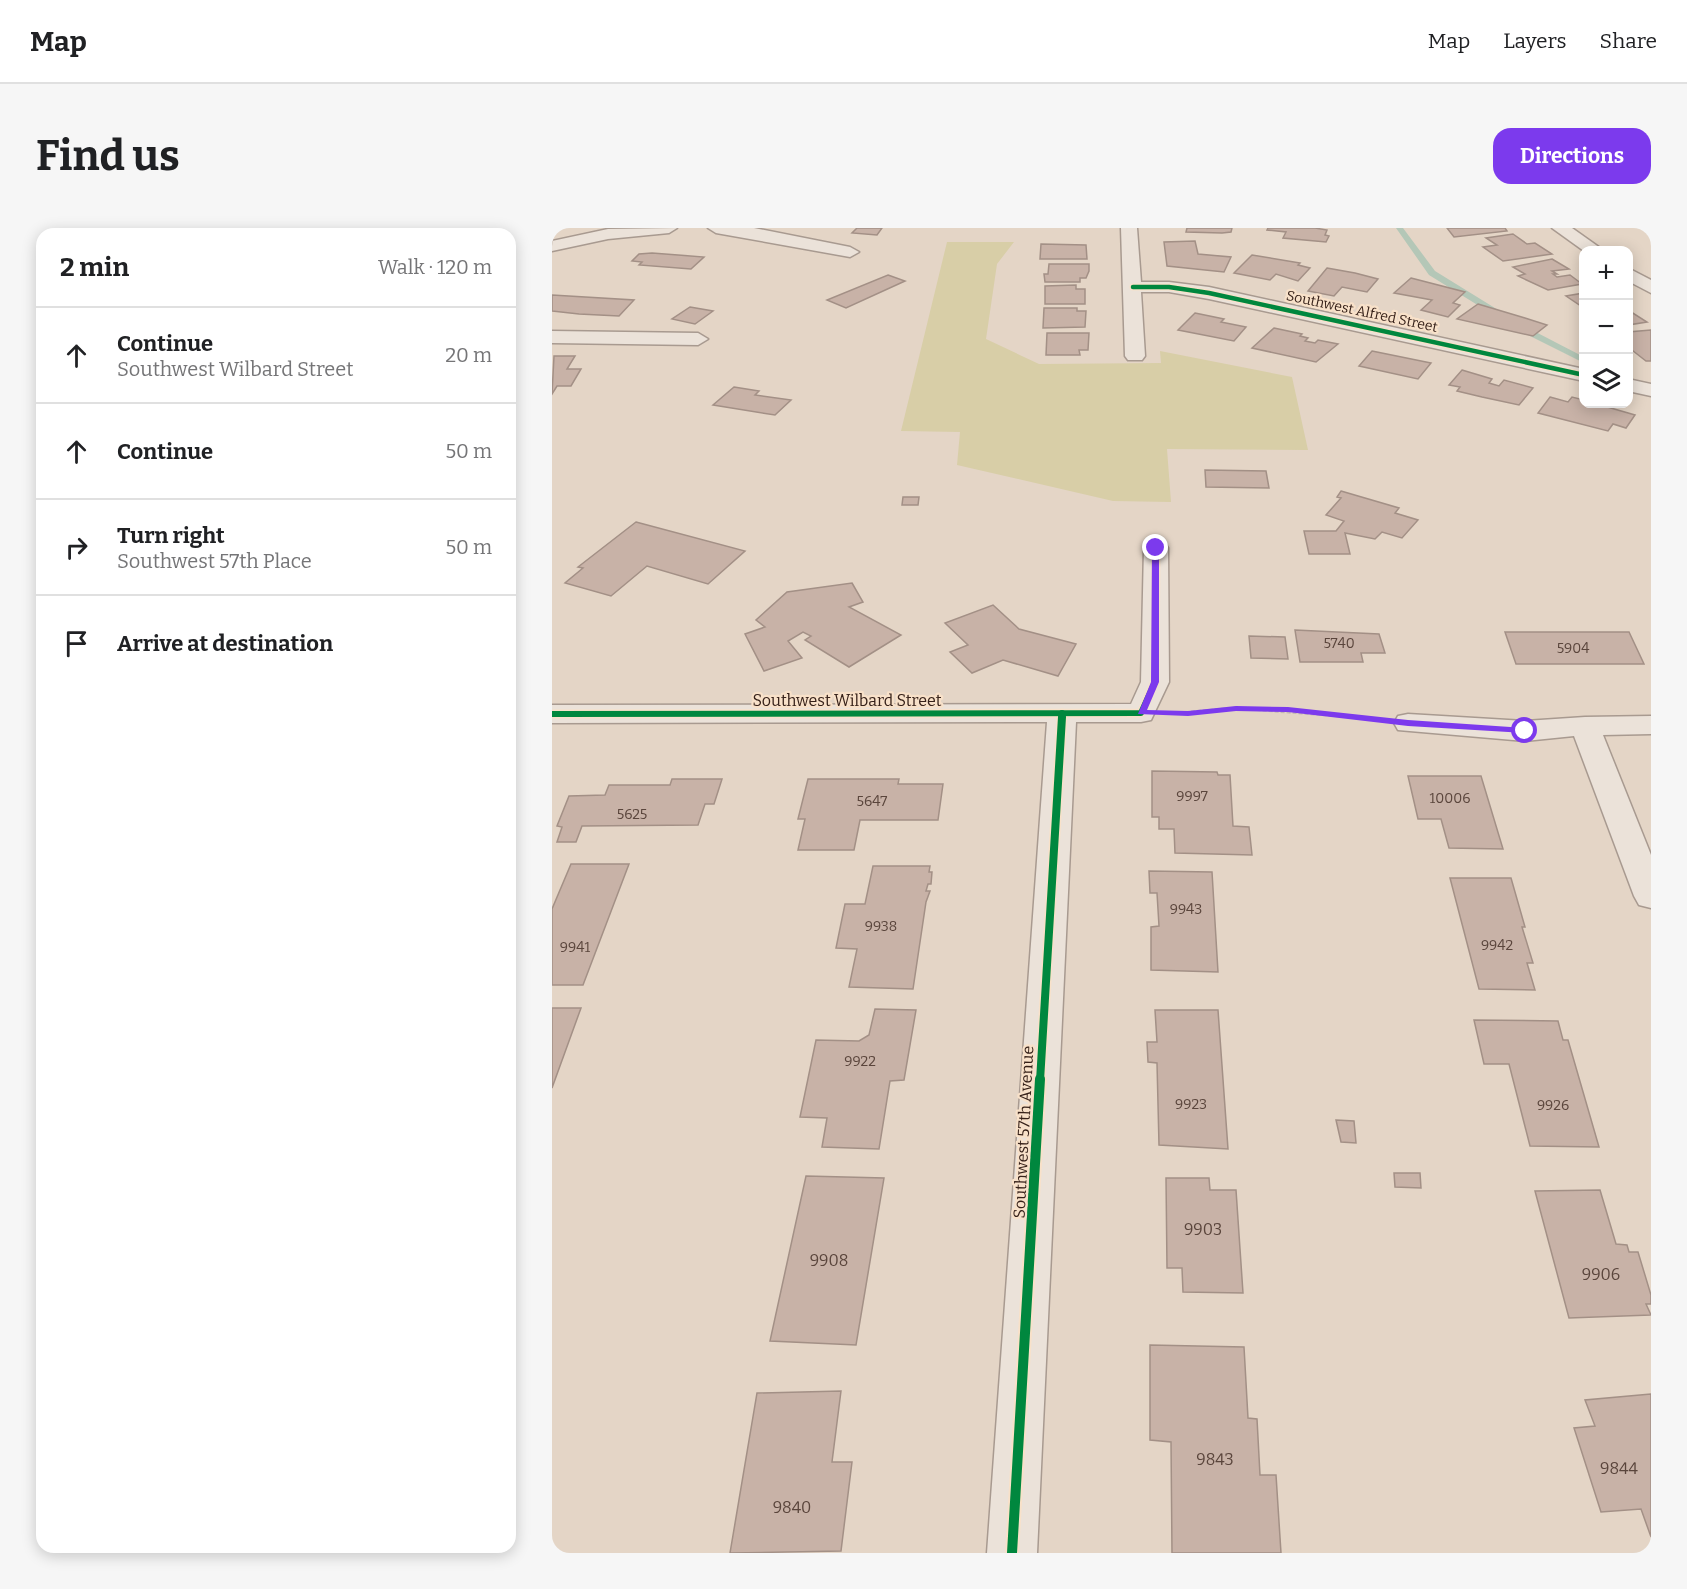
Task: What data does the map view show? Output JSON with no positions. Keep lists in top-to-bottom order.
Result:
{
  "streets": {
    "street": ["Southwest Alfred Street", "Southwest Wilbard Street", "Southwest 57th Avenue"]
  },
  "crossings": [
    ["Southwest Wilbard Street", "Southwest 57th Avenue"]
  ],
  "house_numbers": [
    "5740",
    "5904",
    "9997",
    "10006",
    "5647",
    "5625",
    "9943",
    "9938",
    "9942",
    "9941",
    "9922",
    "9923",
    "9926",
    "9903",
    "9908",
    "9906",
    "9843",
    "9844",
    "9840"
  ],
  "page": {
    "header": "Map",
    "nav": ["Map", "Layers", "Share"],
    "buttons": "Directions",
    "title": "Find us",
    "heading": ["2 min", "Walk · 120 m"],
    "map_buttons": ["+", "−"],
    "list": [
      ["Continue", "Southwest Wilbard Street", "20 m"],
      ["Continue", "50 m"],
      ["Turn right", "Southwest 57th Place", "50 m"],
      "Arrive at destination"
    ]
  }
}
